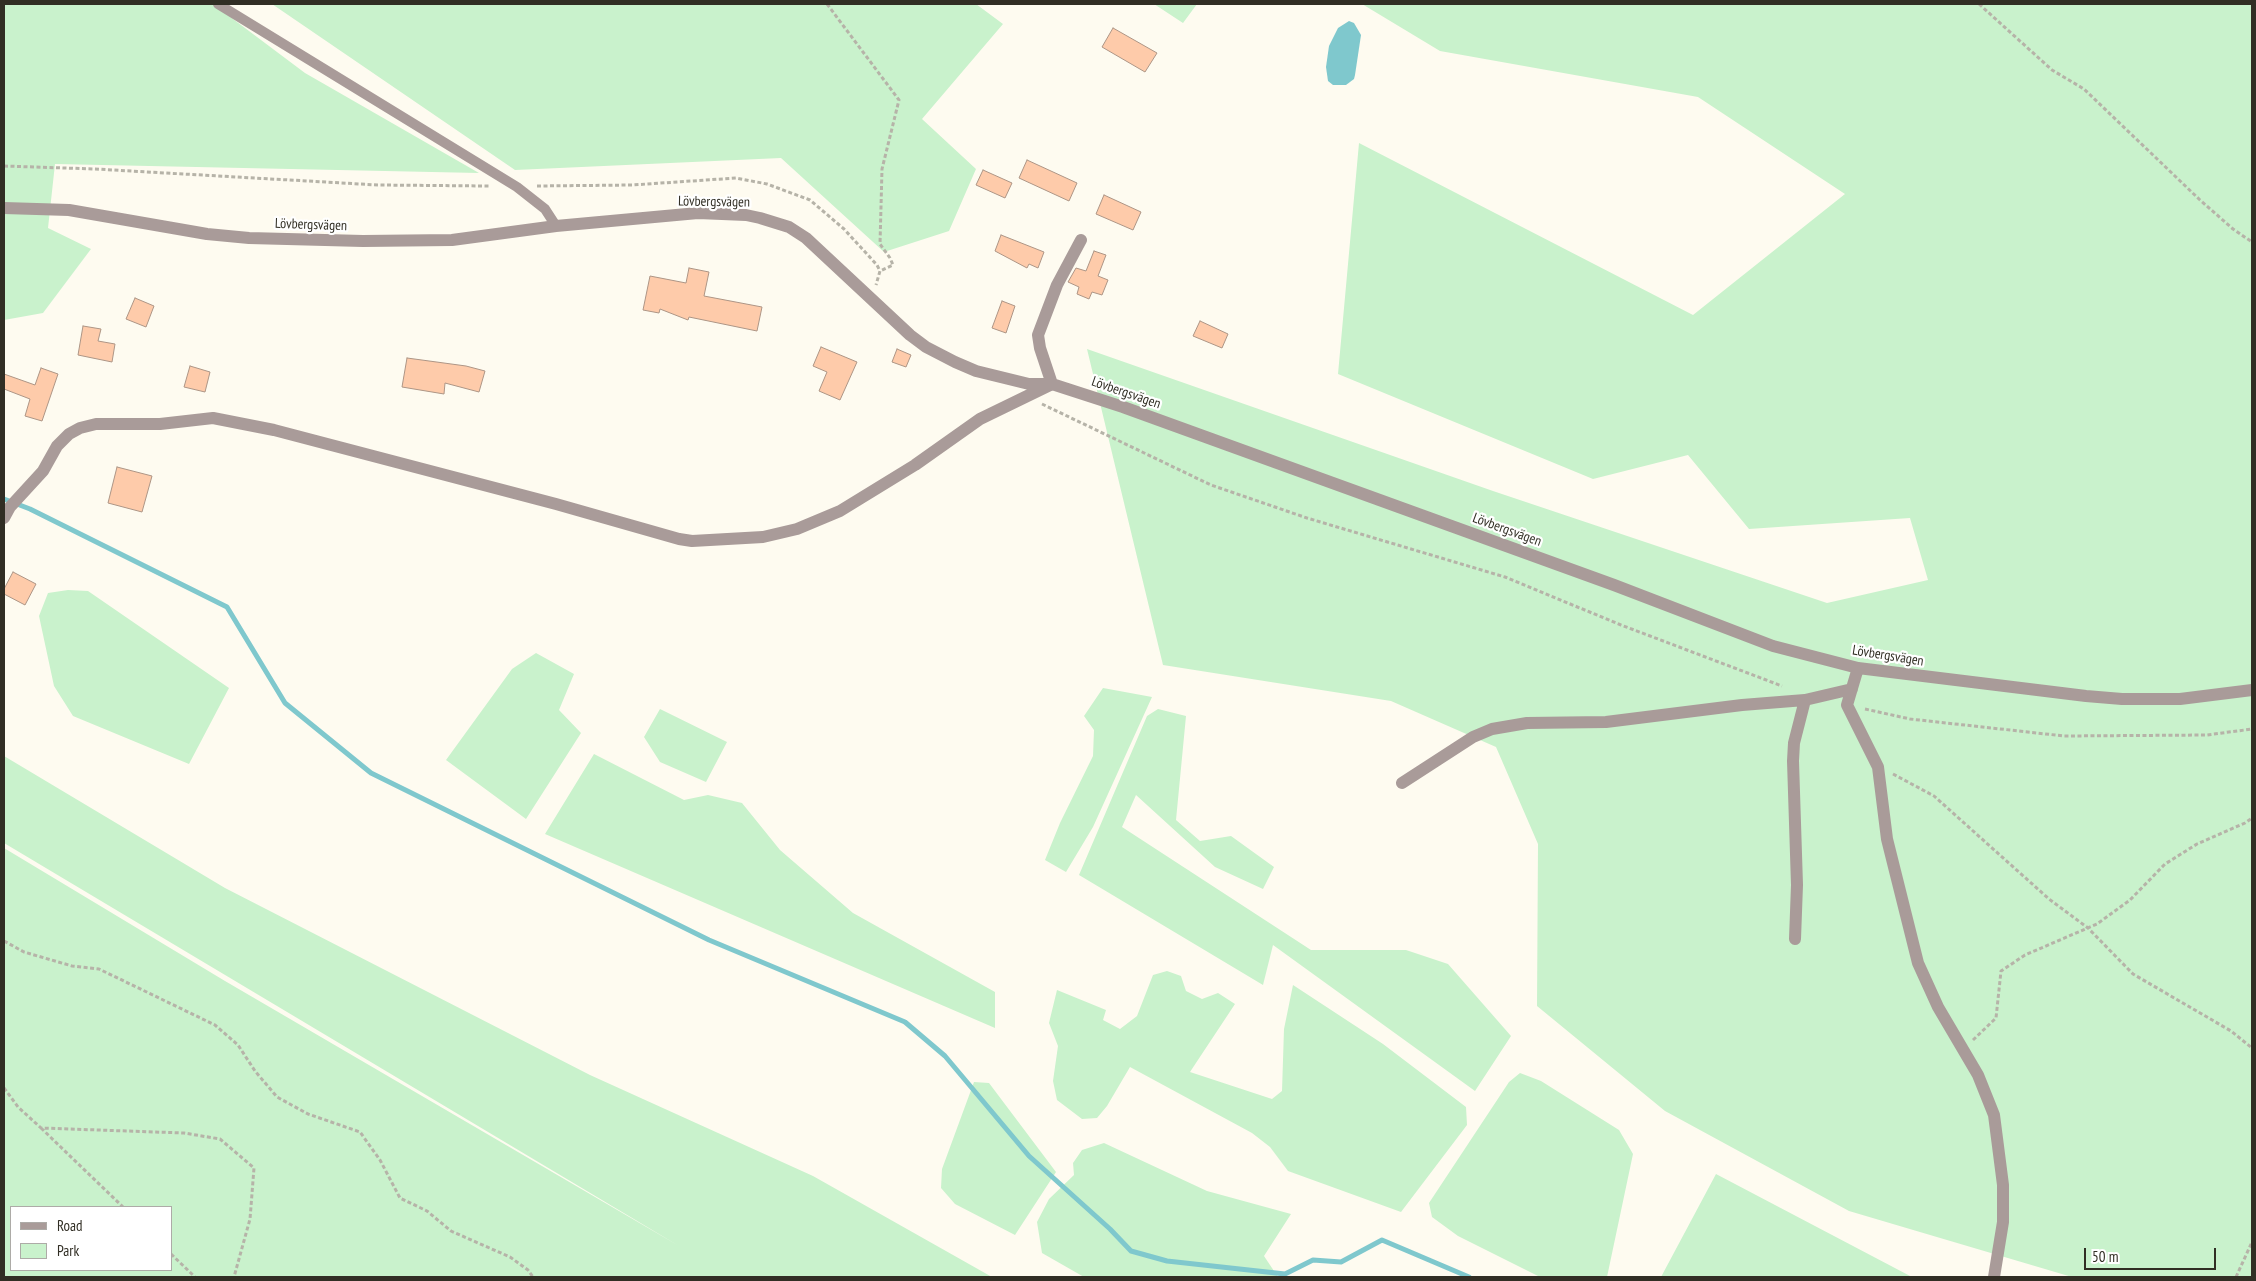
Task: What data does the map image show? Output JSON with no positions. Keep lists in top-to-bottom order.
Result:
{
  "streets": {
    "street": ["Lövbergsvägen"]
  },
  "legend": ["Road", "Park"],
  "scale_bar": "50 m"
}
